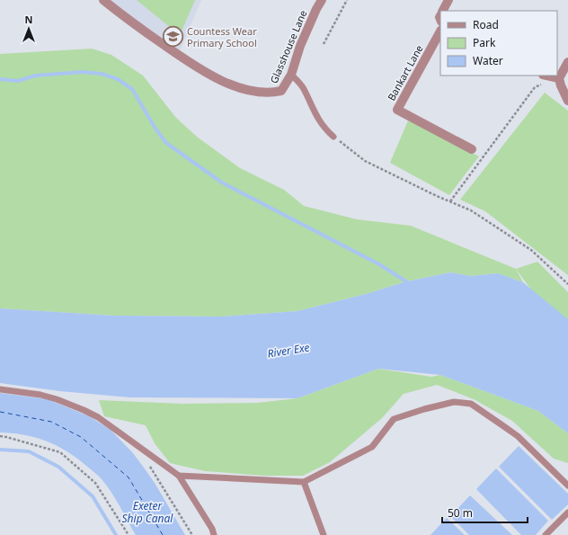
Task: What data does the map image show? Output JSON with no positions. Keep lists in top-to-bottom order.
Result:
{
  "streets": {
    "street": ["Glasshouse Lane", "Bankart Lane"]
  },
  "water": ["River Exe", "Exeter Ship Canal"],
  "places": {
    "school or university": ["Countess Wear Primary School"]
  },
  "legend": ["Road", "Park", "Water"],
  "scale_bar": "50 m",
  "north": "top"
}
